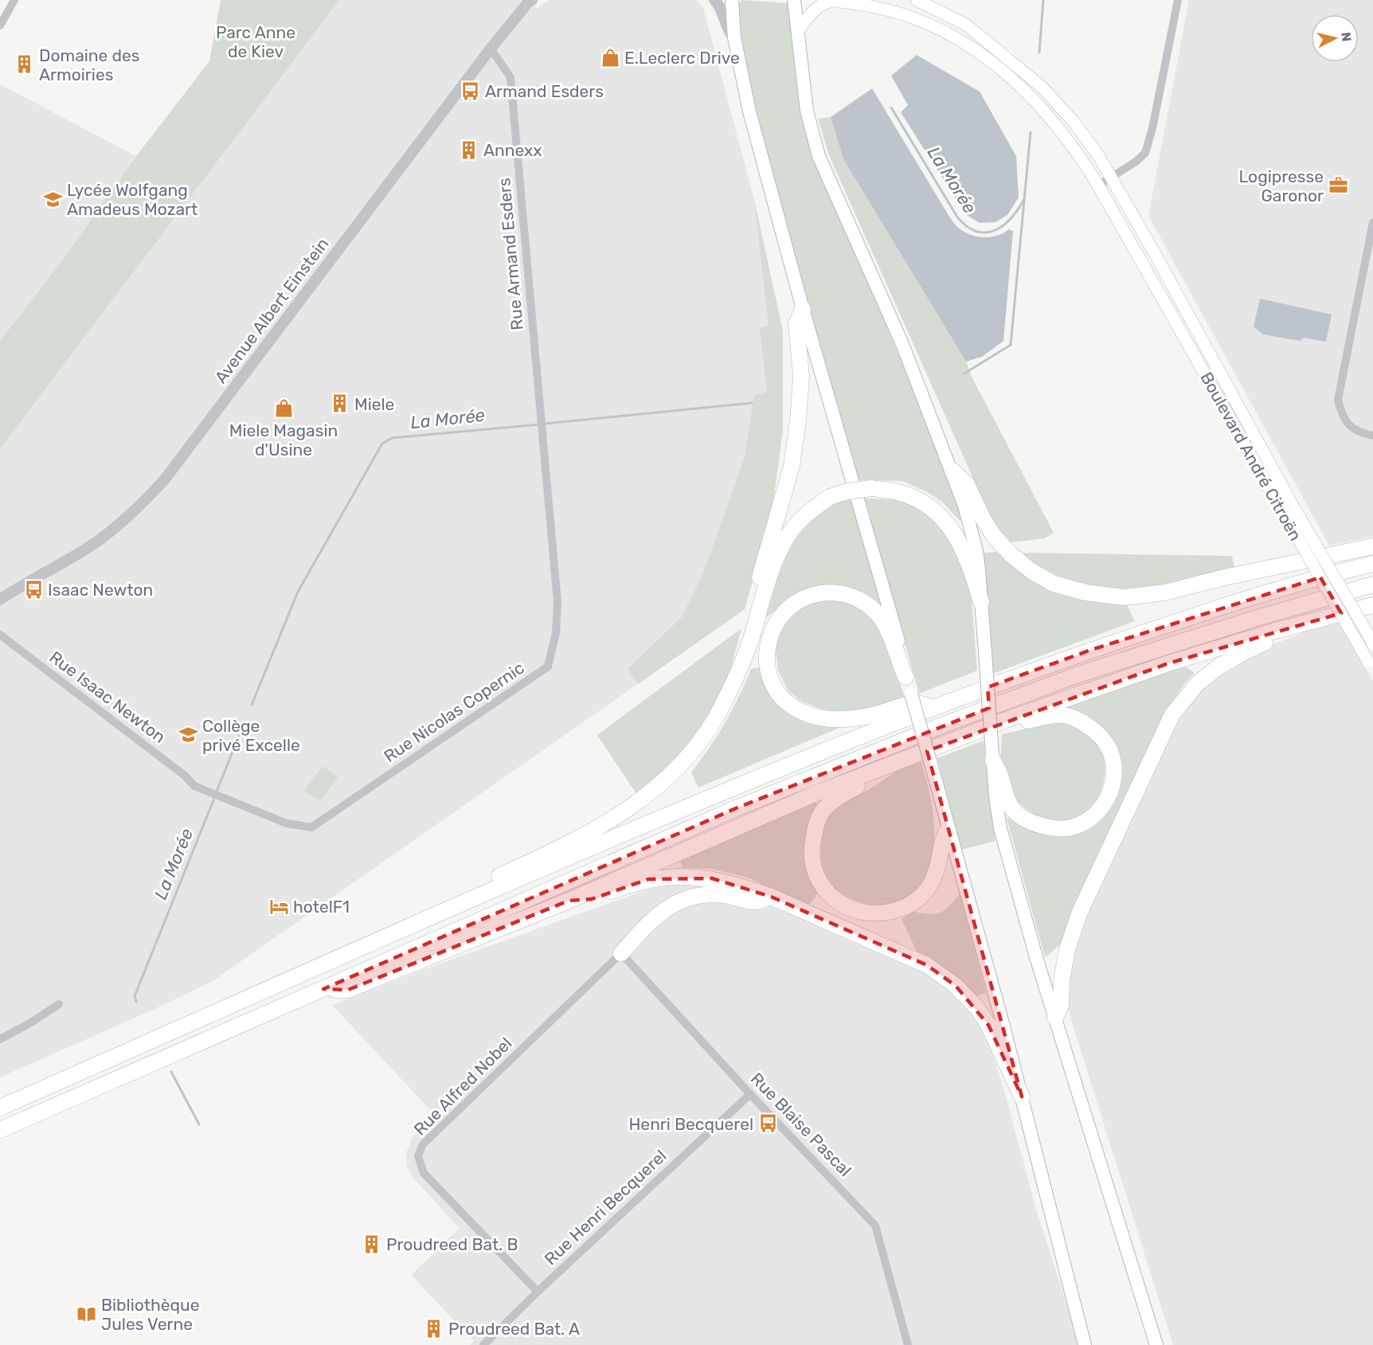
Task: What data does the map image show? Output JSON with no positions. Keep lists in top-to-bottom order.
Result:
{
  "streets": {
    "main road": ["Boulevard André Citroën"],
    "street": [
      "Rue Armand Esders",
      "Avenue Albert Einstein",
      "Rue Isaac Newton",
      "Rue Nicolas Copernic",
      "Rue Alfred Nobel",
      "Rue Blaise Pascal",
      "Rue Henri Becquerel"
    ]
  },
  "crossings": [
    ["Rue Armand Esders", "Avenue Albert Einstein"],
    ["Rue Armand Esders", "Rue Nicolas Copernic"],
    ["Rue Isaac Newton", "Rue Nicolas Copernic"],
    ["Rue Alfred Nobel", "Rue Blaise Pascal"],
    ["Rue Alfred Nobel", "Rue Henri Becquerel"],
    ["Rue Blaise Pascal", "Rue Henri Becquerel"]
  ],
  "water": ["La Morée"],
  "parks": ["Parc Anne de Kiev"],
  "places": {
    "shop": ["E.Leclerc Drive", "Miele Magasin d'Usine"],
    "building": [
      "Domaine des Armoiries",
      "Annexx",
      "Miele",
      "Proudreed Bat. B",
      "Proudreed Bat. A"
    ],
    "bus stop": ["Armand Esders", "Isaac Newton", "Henri Becquerel"],
    "office": ["Logipresse Garonor"],
    "school or university": ["Lycée Wolfgang Amadeus Mozart", "Collège privé Excelle"],
    "hotel": ["hotelF1"],
    "library": ["Bibliothèque Jules Verne"]
  },
  "north": "right"
}
